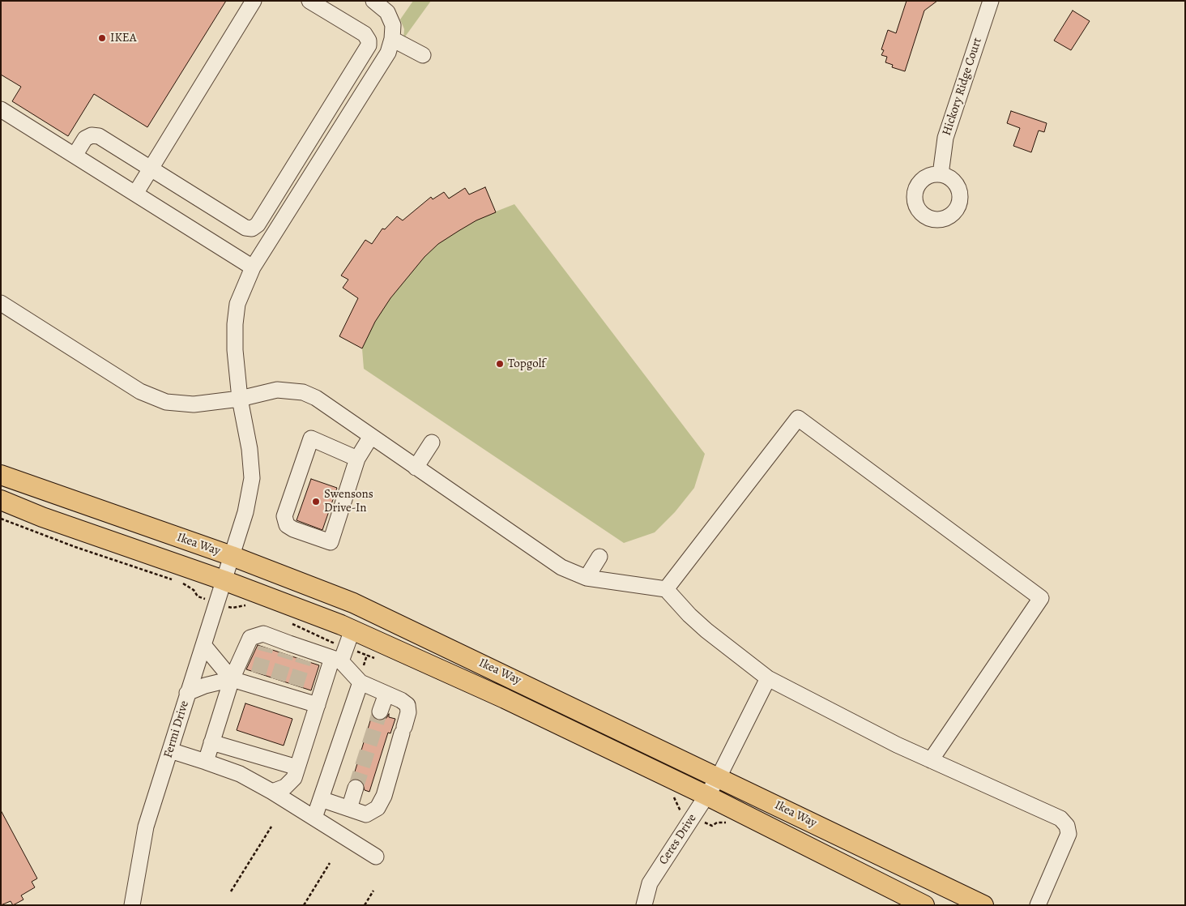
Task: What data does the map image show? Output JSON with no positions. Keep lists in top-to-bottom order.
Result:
{
  "streets": {
    "main road": ["Ikea Way"],
    "street": ["Hickory Ridge Court", "Fermi Drive", "Ceres Drive"]
  },
  "crossings": [
    ["Ikea Way", "Fermi Drive"],
    ["Ikea Way", "Ceres Drive"]
  ],
  "places": ["IKEA", "Topgolf", "Swensons Drive-In"]
}
